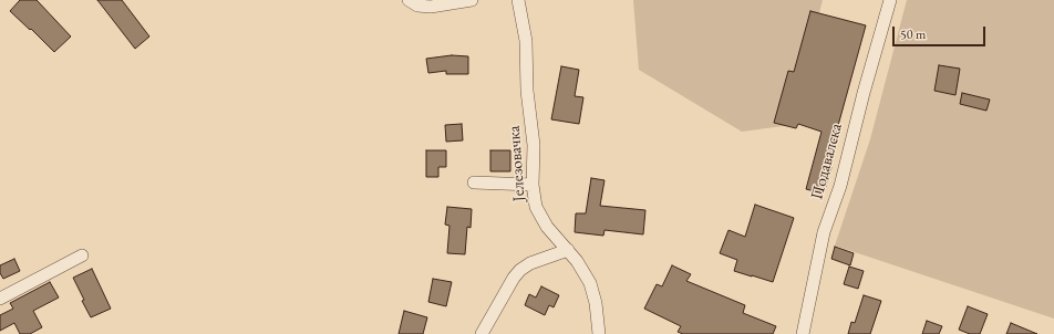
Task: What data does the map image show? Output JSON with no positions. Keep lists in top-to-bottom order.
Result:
{
  "streets": {
    "street": ["Подавалска", "Јелезовачка"]
  },
  "scale_bar": "50 m"
}
